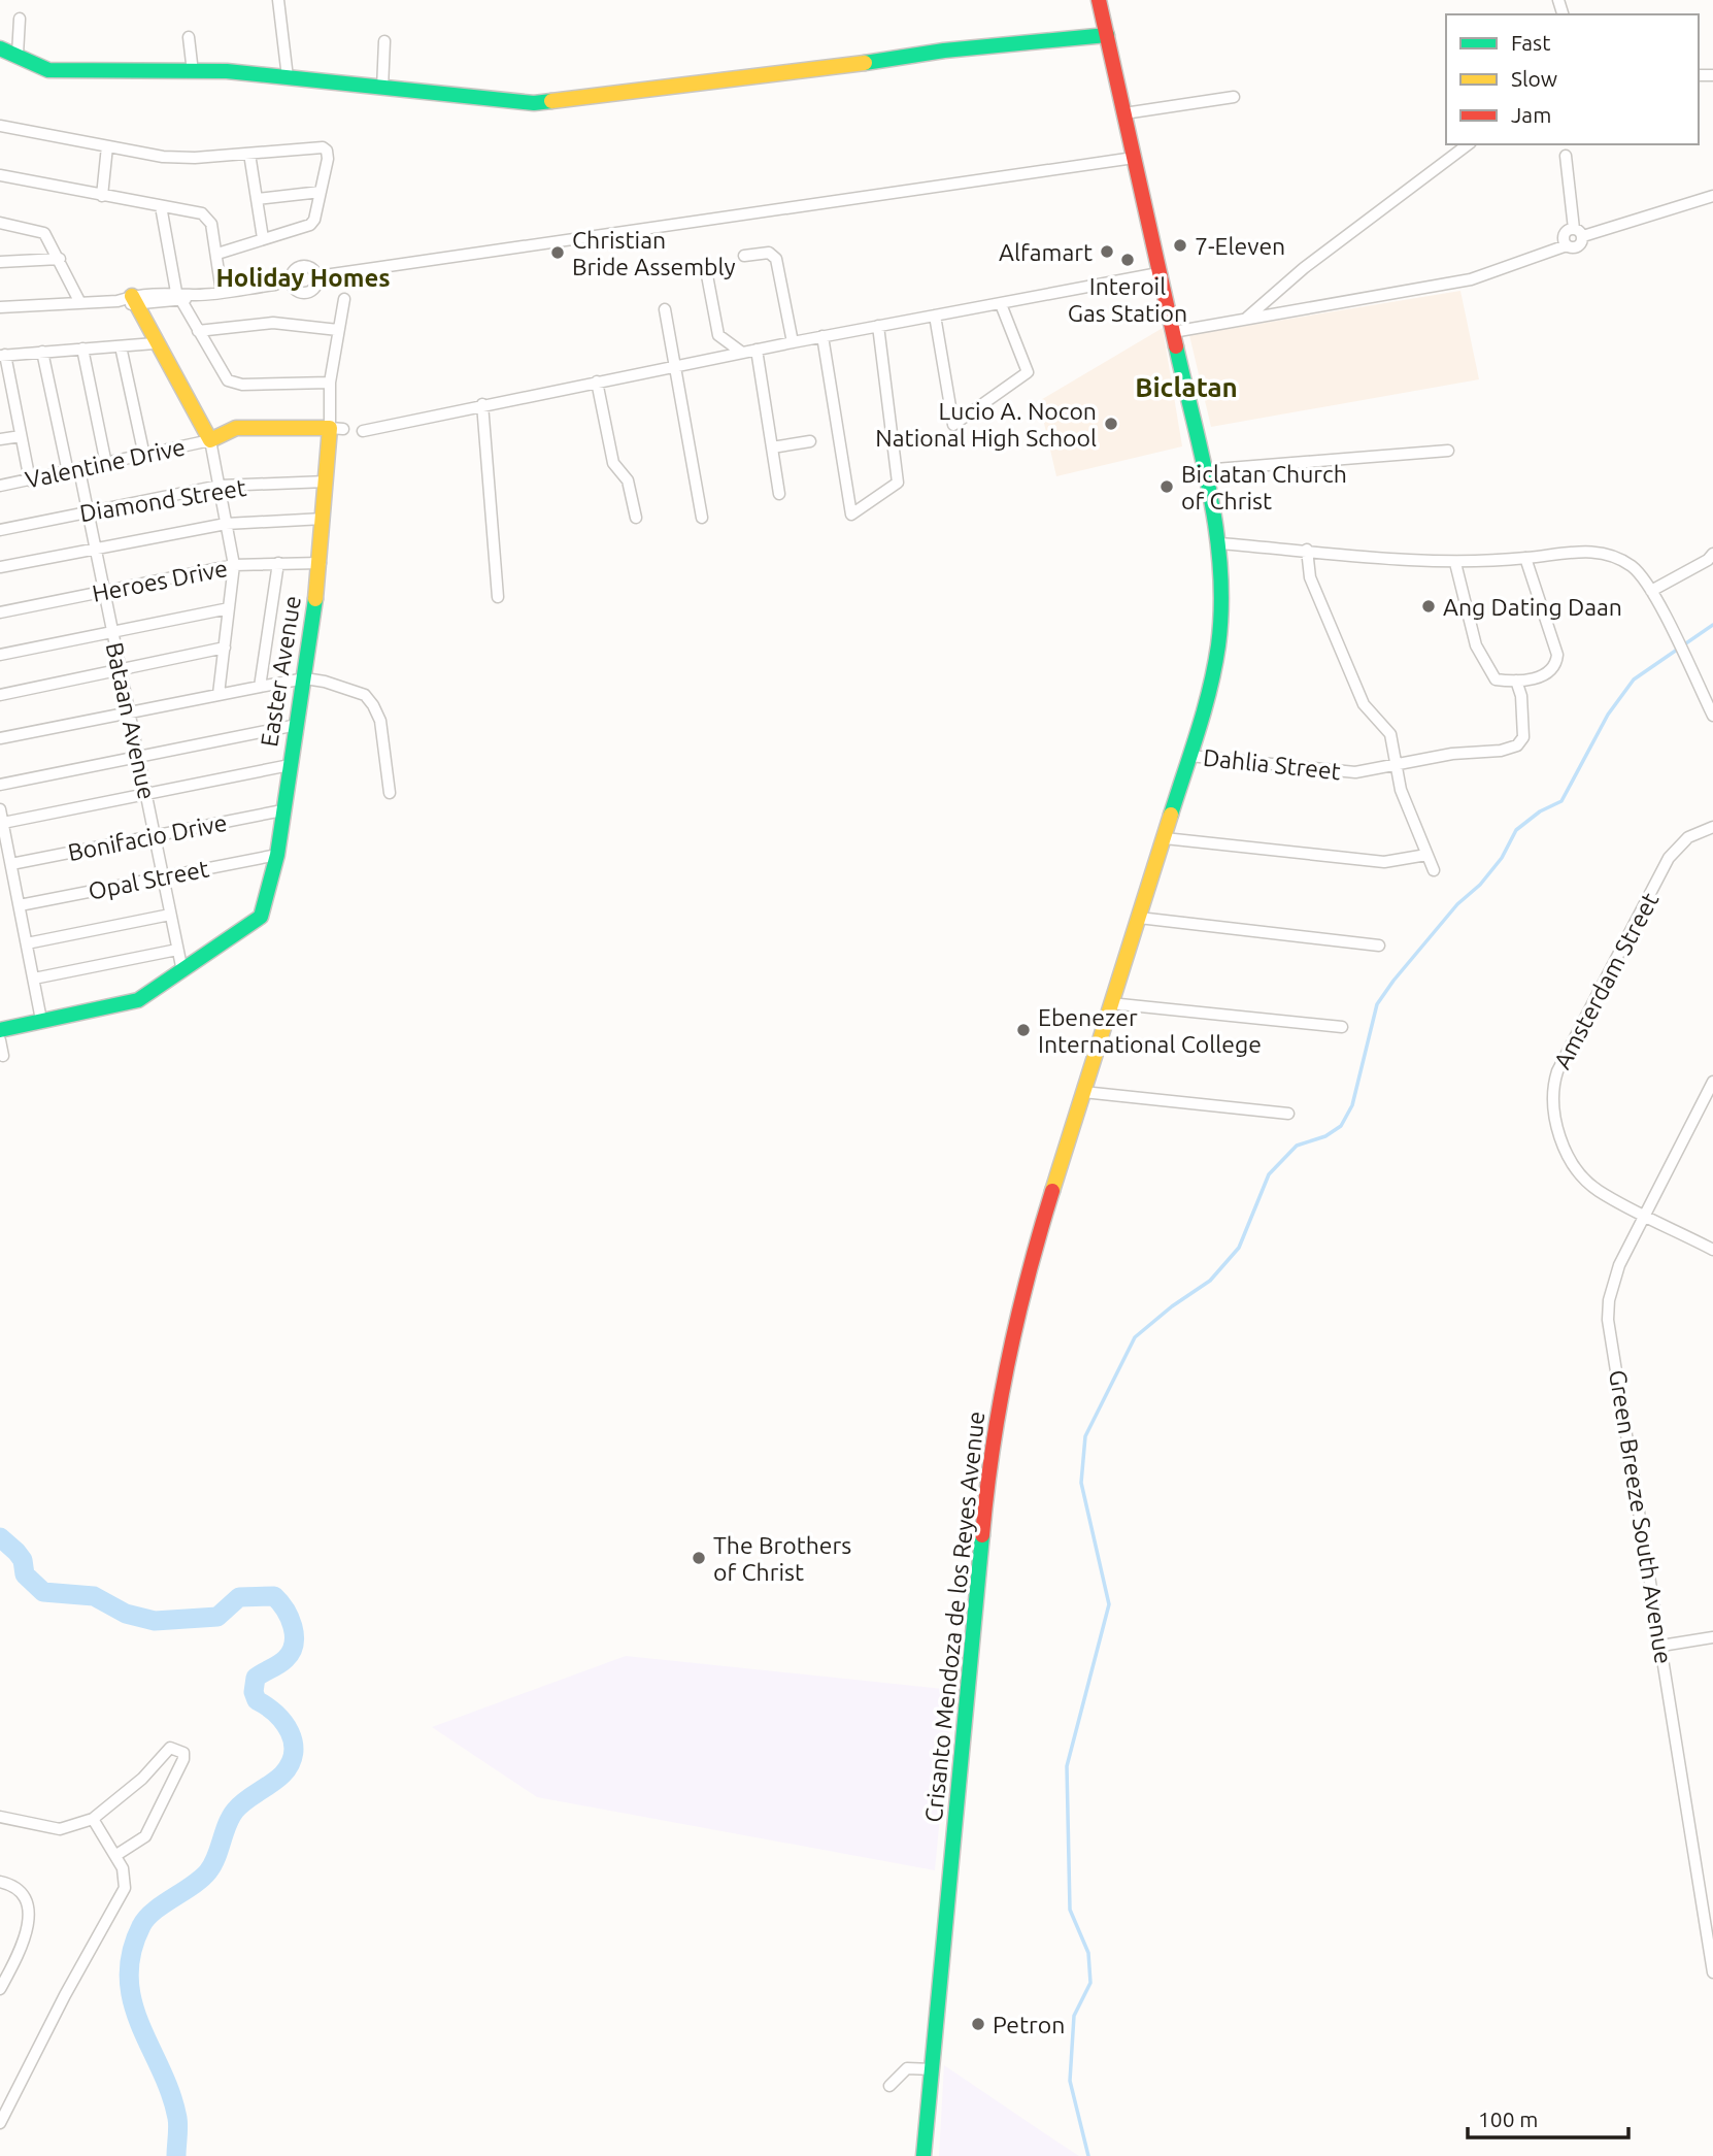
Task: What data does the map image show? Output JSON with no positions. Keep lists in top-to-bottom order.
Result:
{
  "streets": {
    "main road": ["Easter Avenue", "Crisanto Mendoza de los Reyes Avenue"],
    "street": [
      "Valentine Drive",
      "Diamond Street",
      "Heroes Drive",
      "Bataan Avenue",
      "Dahlia Street",
      "Bonifacio Drive",
      "Opal Street",
      "Amsterdam Street",
      "Green Breeze South Avenue"
    ]
  },
  "crossings": [
    ["Valentine Drive", "Bataan Avenue"],
    ["Diamond Street", "Easter Avenue"],
    ["Diamond Street", "Bataan Avenue"],
    ["Heroes Drive", "Easter Avenue"],
    ["Heroes Drive", "Bataan Avenue"],
    ["Easter Avenue", "Bataan Avenue"],
    ["Easter Avenue", "Bonifacio Drive"],
    ["Easter Avenue", "Opal Street"],
    ["Bataan Avenue", "Bonifacio Drive"],
    ["Bataan Avenue", "Opal Street"],
    ["Dahlia Street", "Crisanto Mendoza de los Reyes Avenue"],
    ["Amsterdam Street", "Green Breeze South Avenue"]
  ],
  "districts": ["Holiday Homes", "Biclatan"],
  "places": [
    "7-Eleven",
    "Alfamart",
    "Christian Bride Assembly",
    "Interoil Gas Station",
    "Lucio A. Nocon National High School",
    "Biclatan Church of Christ",
    "Ang Dating Daan",
    "Ebenezer International College",
    "The Brothers of Christ",
    "Petron"
  ],
  "legend": ["Fast", "Slow", "Jam"],
  "scale_bar": "100 m"
}
